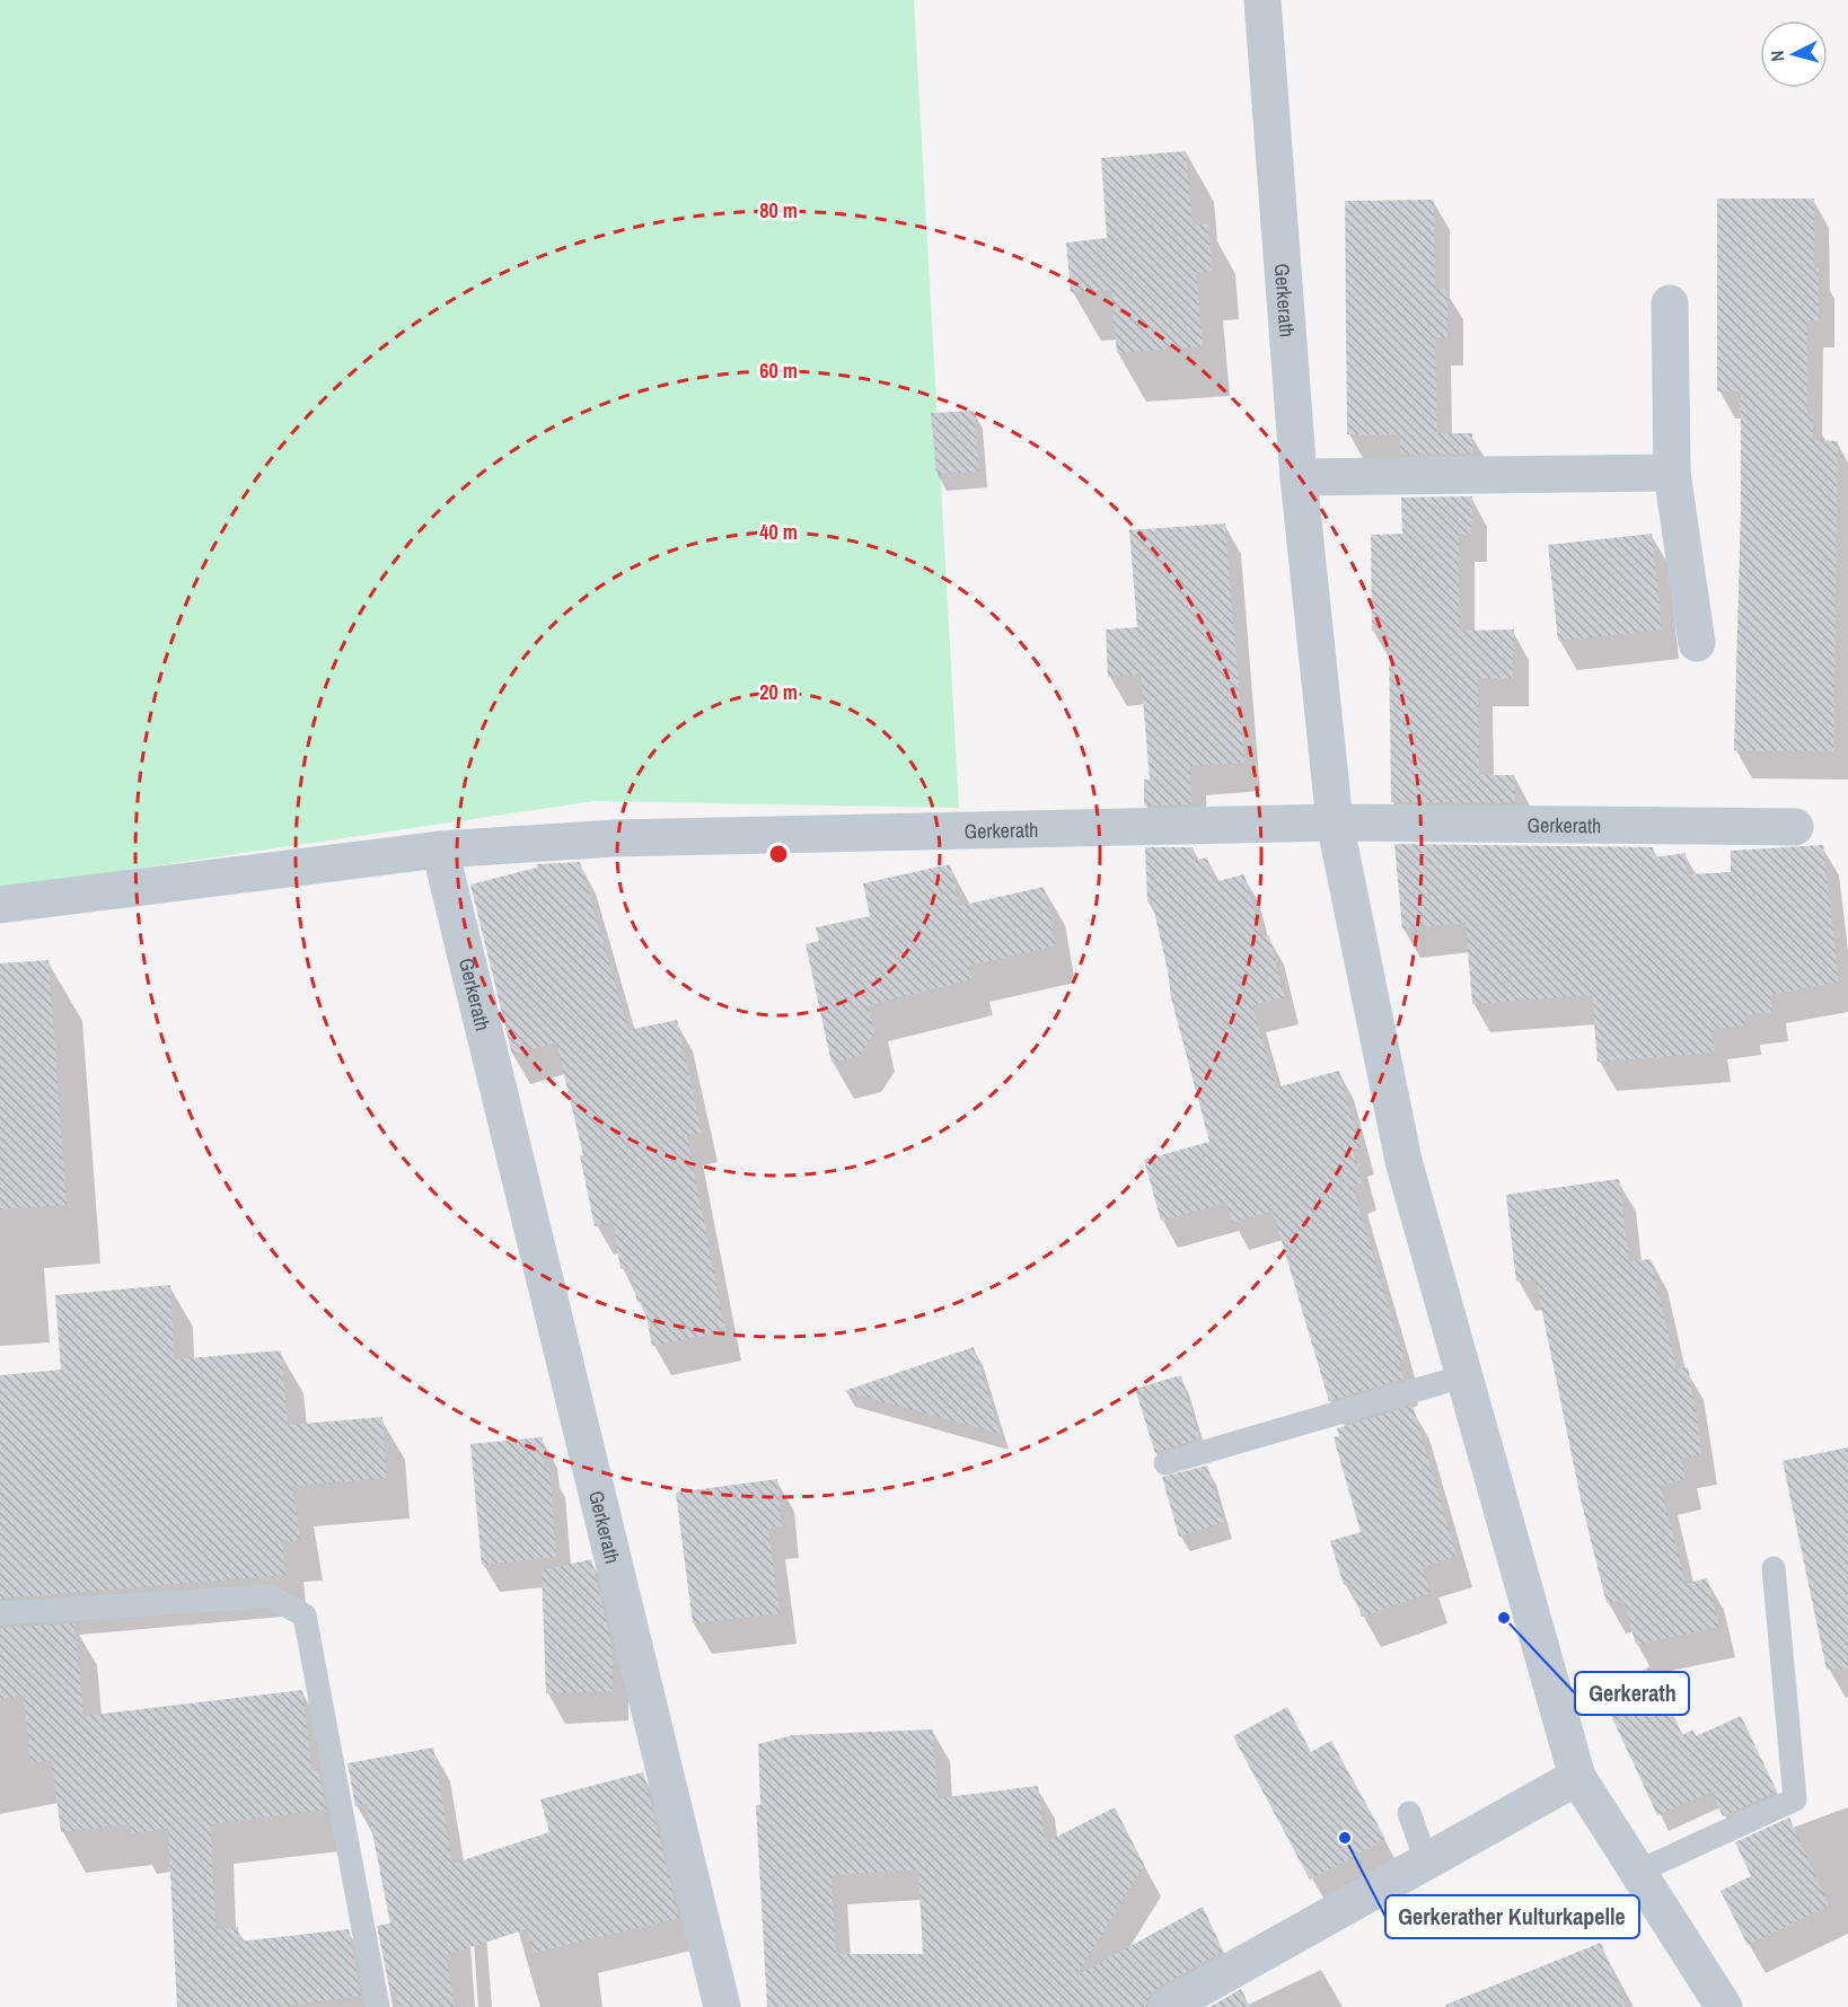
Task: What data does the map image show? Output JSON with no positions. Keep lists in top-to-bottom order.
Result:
{
  "streets": {
    "street": ["Gerkerath"]
  },
  "places": ["Gerkerath", "Gerkerather Kulturkapelle"],
  "north": "left",
  "rings": [
    "80 m",
    "60 m",
    "40 m",
    "20 m"
  ]
}
